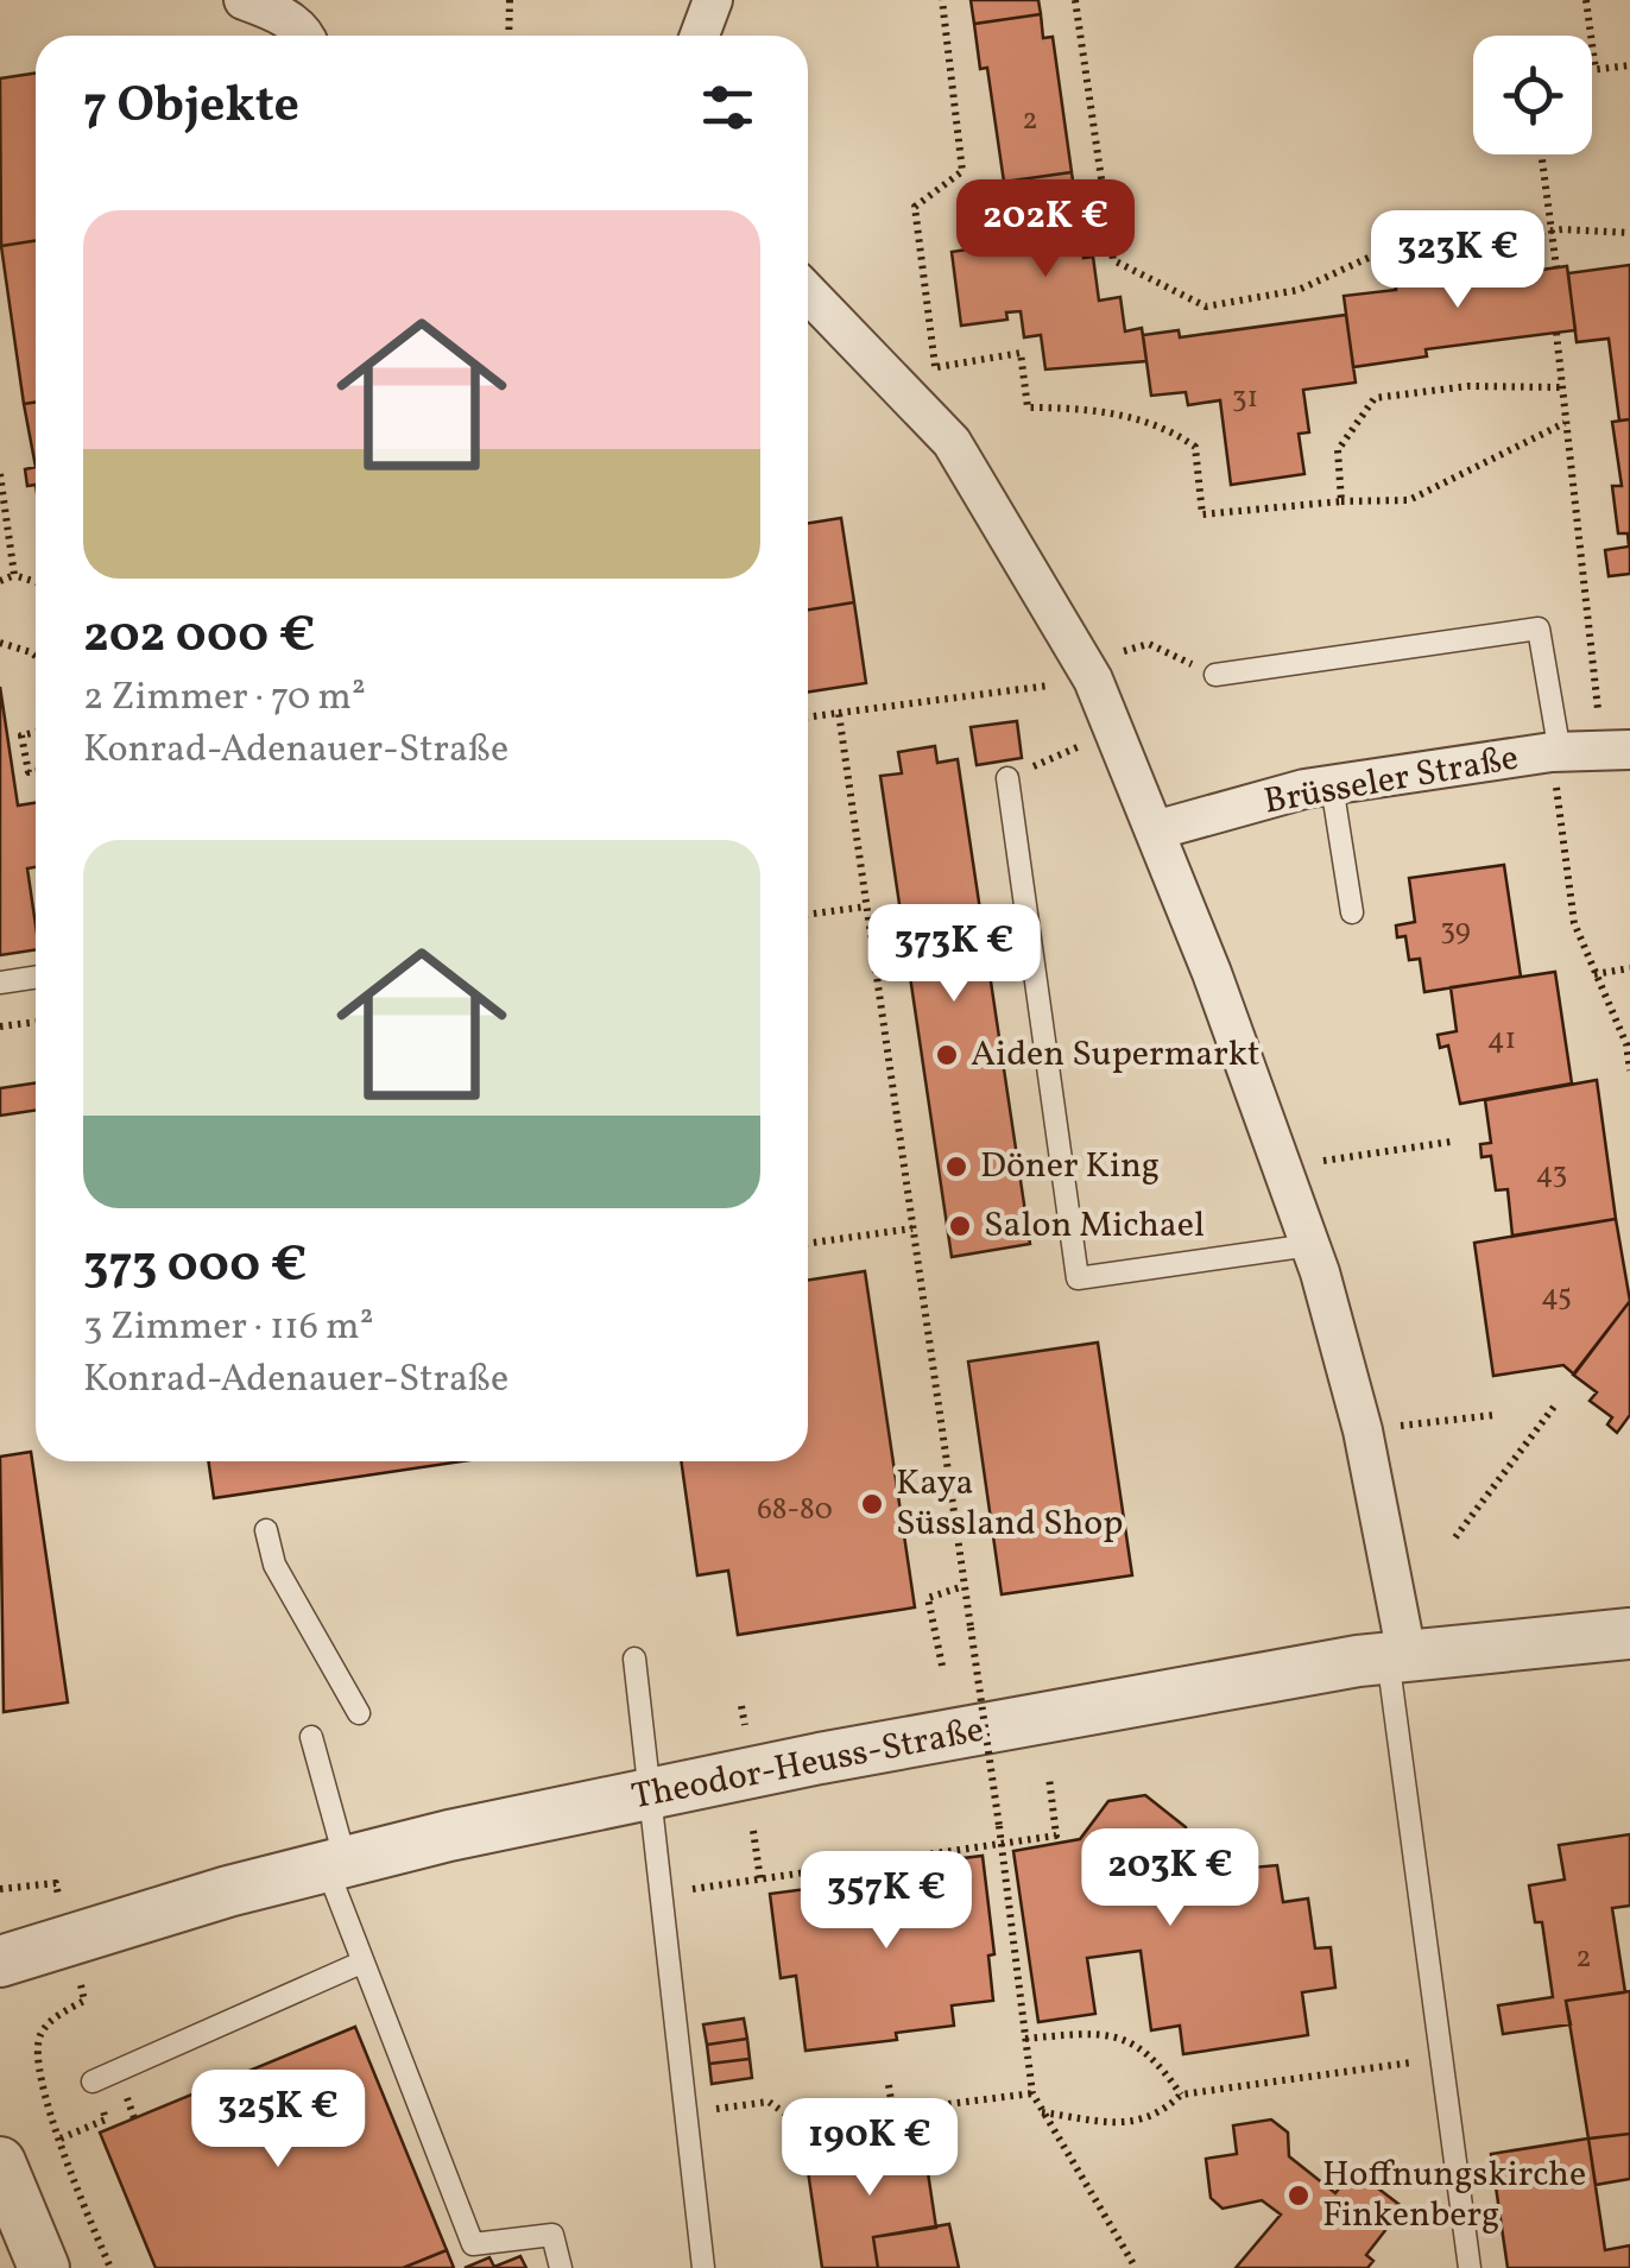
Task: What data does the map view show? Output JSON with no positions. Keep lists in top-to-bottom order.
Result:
{
  "streets": {
    "street": ["Brüsseler Straße", "Theodor-Heuss-Straße"]
  },
  "places": [
    "Aiden Supermarkt",
    "Döner King",
    "Salon Michael",
    "Kaya Süssland Shop",
    "Hoffnungskirche Finkenberg"
  ],
  "house_numbers": [
    "2",
    "31",
    "39",
    "41",
    "43",
    "45",
    "68-80",
    "2"
  ],
  "page": {
    "heading": "7 Objekte",
    "list": [
      {
        "name": "202 000 €",
        "note": "2 Zimmer · 70 m² · Konrad-Adenauer-Straße"
      },
      {
        "name": "373 000 €",
        "note": "3 Zimmer · 116 m² · Konrad-Adenauer-Straße"
      }
    ],
    "price": [
      "202K €",
      "323K €",
      "373K €",
      "203K €",
      "357K €",
      "325K €",
      "190K €"
    ]
  }
}
